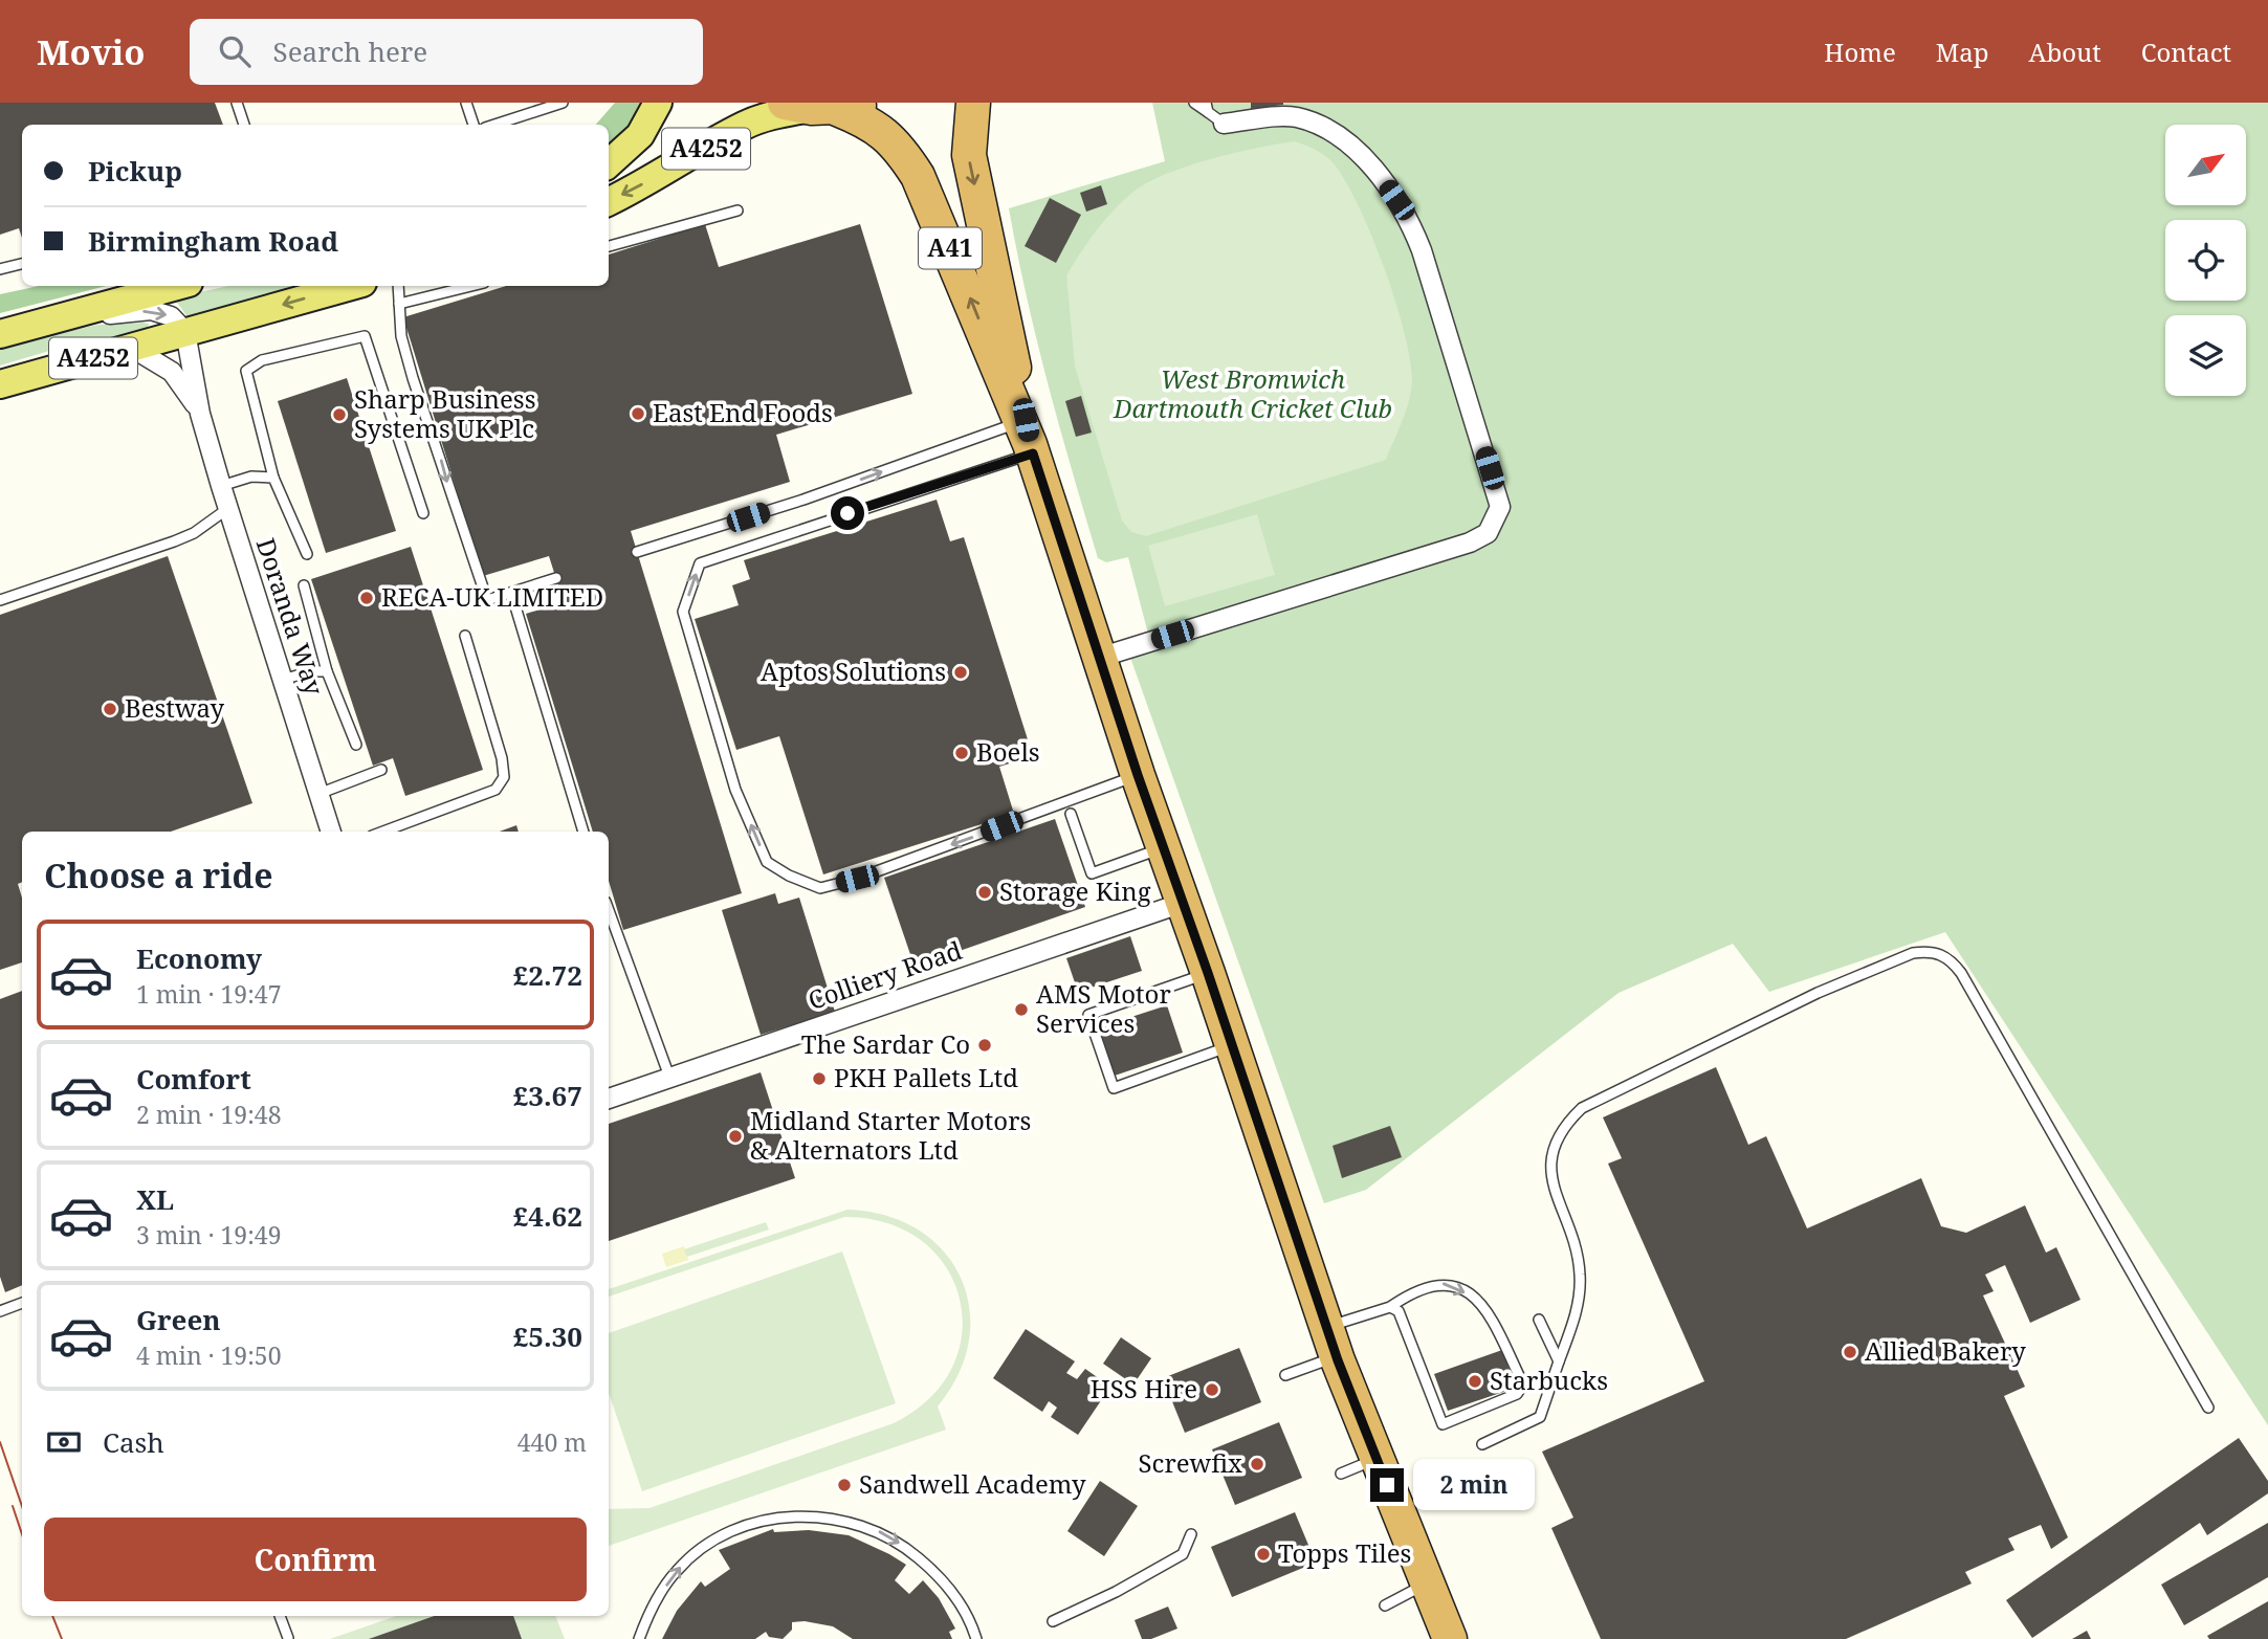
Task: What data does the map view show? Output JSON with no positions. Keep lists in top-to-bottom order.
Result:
{
  "streets": {
    "highway": ["A41"],
    "main road": ["A4252"],
    "street": ["Doranda Way", "Colliery Road"]
  },
  "crossings": [
    ["A4252", "A41"],
    ["A4252", "Doranda Way"],
    ["A41", "Colliery Road"]
  ],
  "parks": ["West Bromwich Dartmouth Cricket Club"],
  "places": [
    "East End Foods",
    "Sharp Business Systems UK Plc",
    "RECA-UK LIMITED",
    "Aptos Solutions",
    "Bestway",
    "Boels",
    "Storage King",
    "AMS Motor Services",
    "The Sardar Co",
    "PKH Pallets Ltd",
    "Midland Starter Motors & Alternators Ltd",
    "Allied Bakery",
    "Starbucks",
    "HSS Hire",
    "Screwfix",
    "Sandwell Academy",
    "Topps Tiles"
  ],
  "north": "top right",
  "page": {
    "header": "Movio",
    "search": "Search here",
    "nav": [
      "Home",
      "Map",
      "About",
      "Contact"
    ],
    "banner": ["Pickup", "Birmingham Road"],
    "heading": "Choose a ride",
    "list": [
      {
        "name": "Economy",
        "note": "1 min · 19:47",
        "value": "£2.72"
      },
      {
        "name": "Comfort",
        "note": "2 min · 19:48",
        "value": "£3.67"
      },
      {
        "name": "XL",
        "note": "3 min · 19:49",
        "value": "£4.62"
      },
      {
        "name": "Green",
        "note": "4 min · 19:50",
        "value": "£5.30"
      }
    ],
    "pay": ["Cash", "440 m"],
    "bubble": "2 min",
    "buttons": "Confirm"
  }
}
